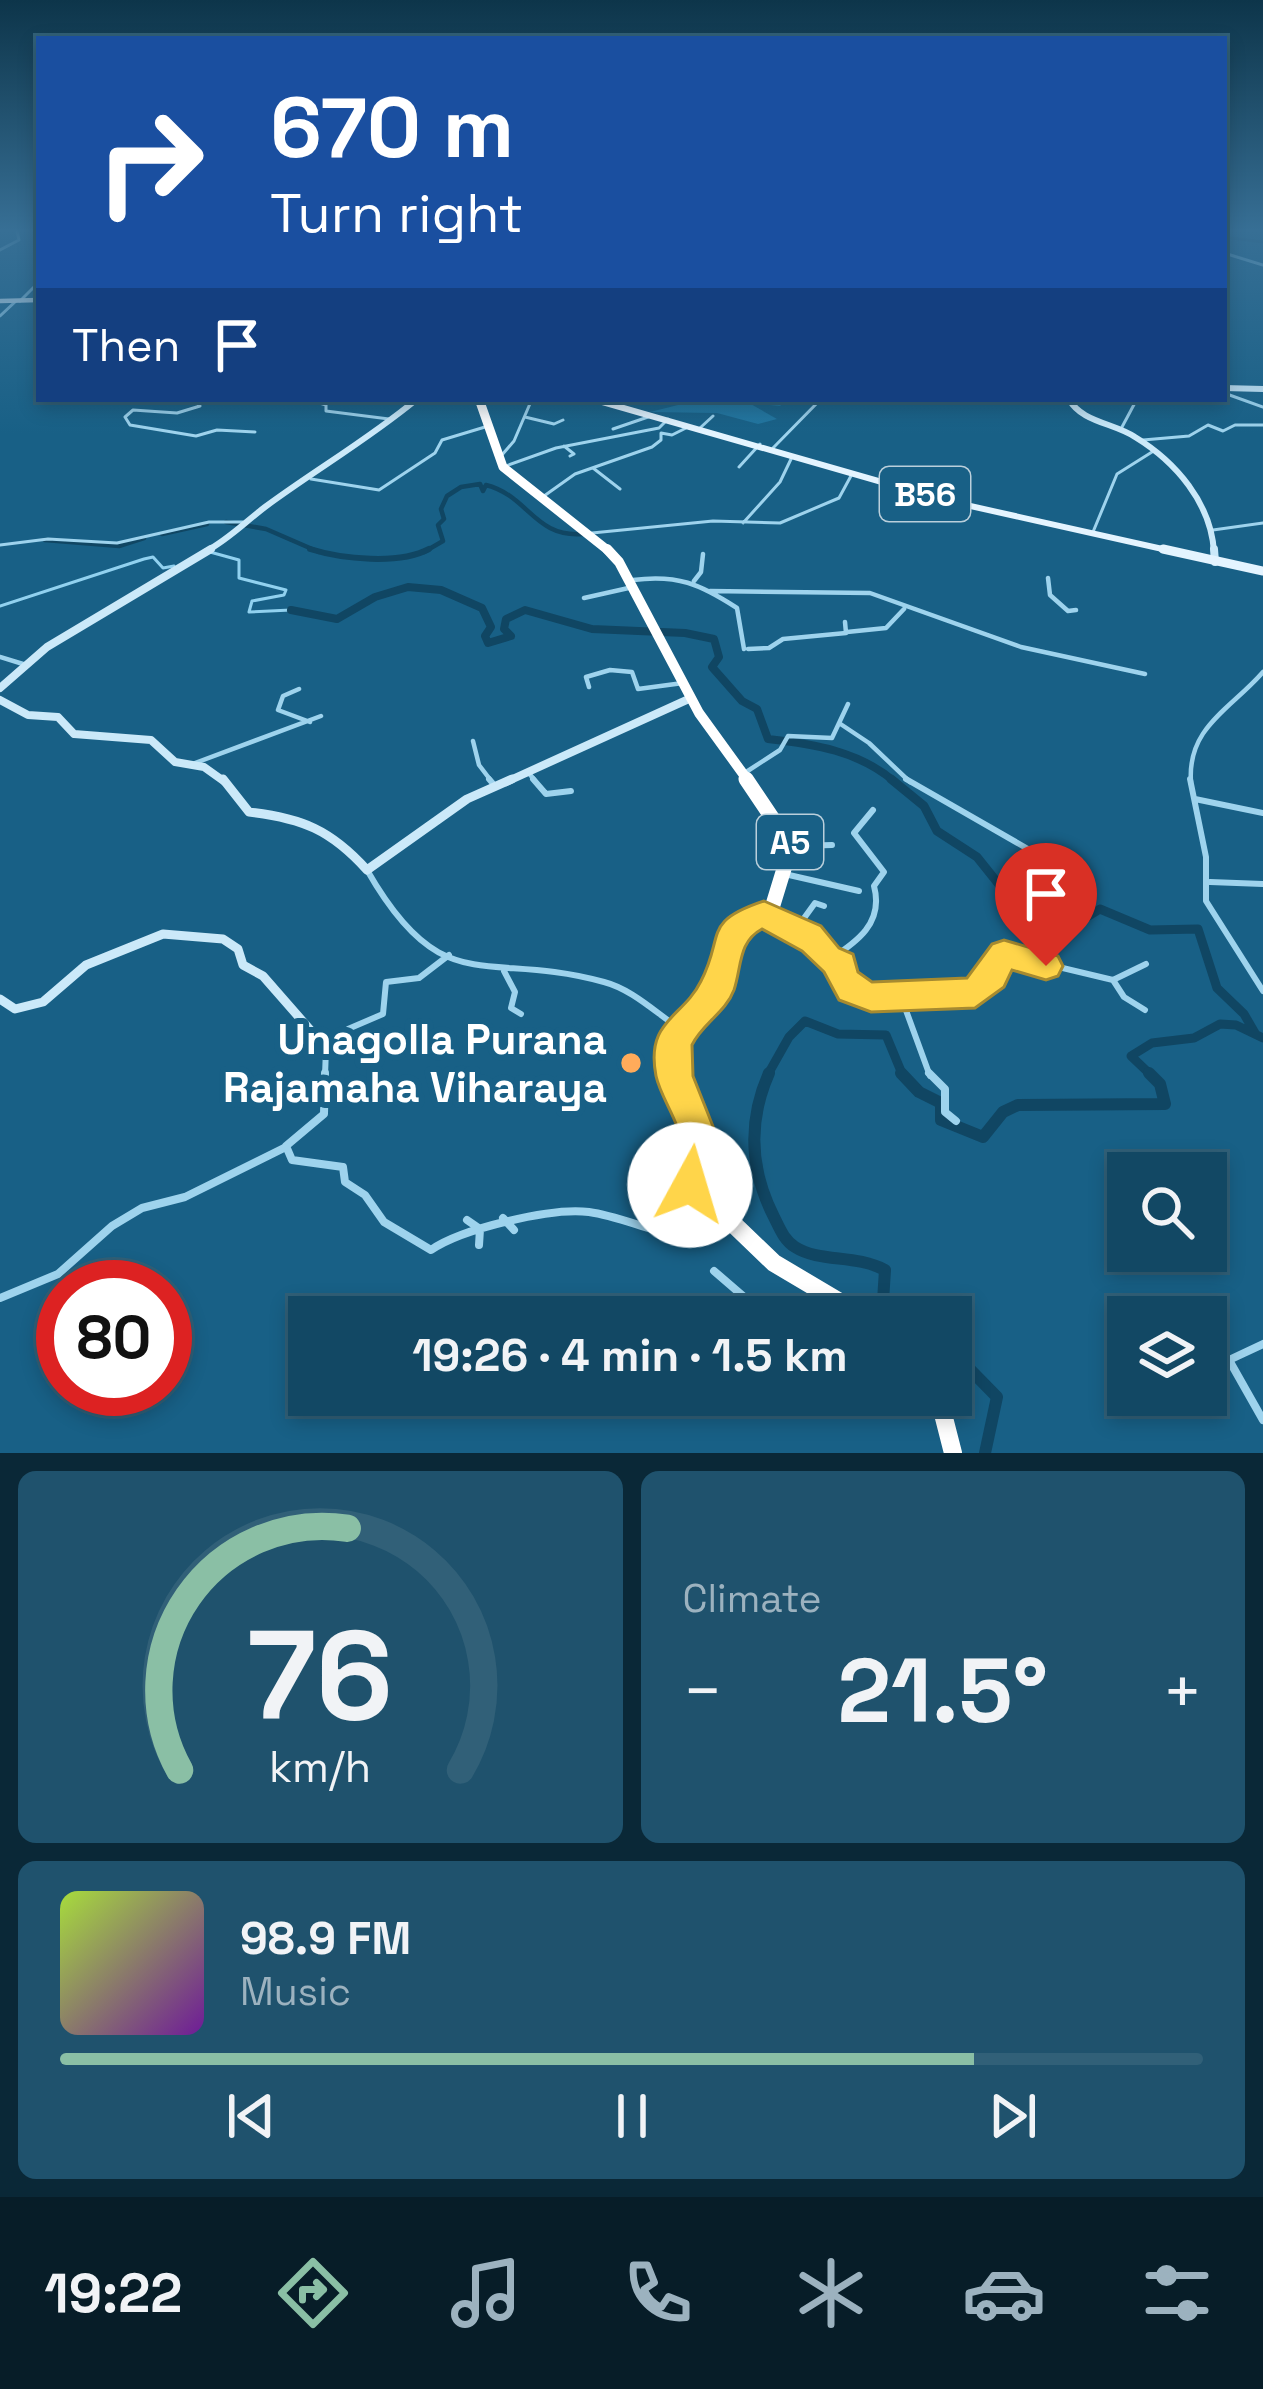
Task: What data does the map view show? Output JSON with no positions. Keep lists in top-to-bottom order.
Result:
{
  "streets": {
    "highway": ["A5"],
    "main road": ["B56"]
  },
  "places": ["Unagolla Purana Rajamaha Viharaya"],
  "page": {
    "turn": ["670 m", "Turn right"],
    "then": "Then",
    "limit": "80",
    "trip": "19:26 · 4 min · 1.5 km",
    "tile": "Climate",
    "heat": ["−", "21.5°", "+"],
    "song": ["98.9 FM", "Music"],
    "tabs": "19:22",
    "gauge": ["76", "km/h"]
  }
}
